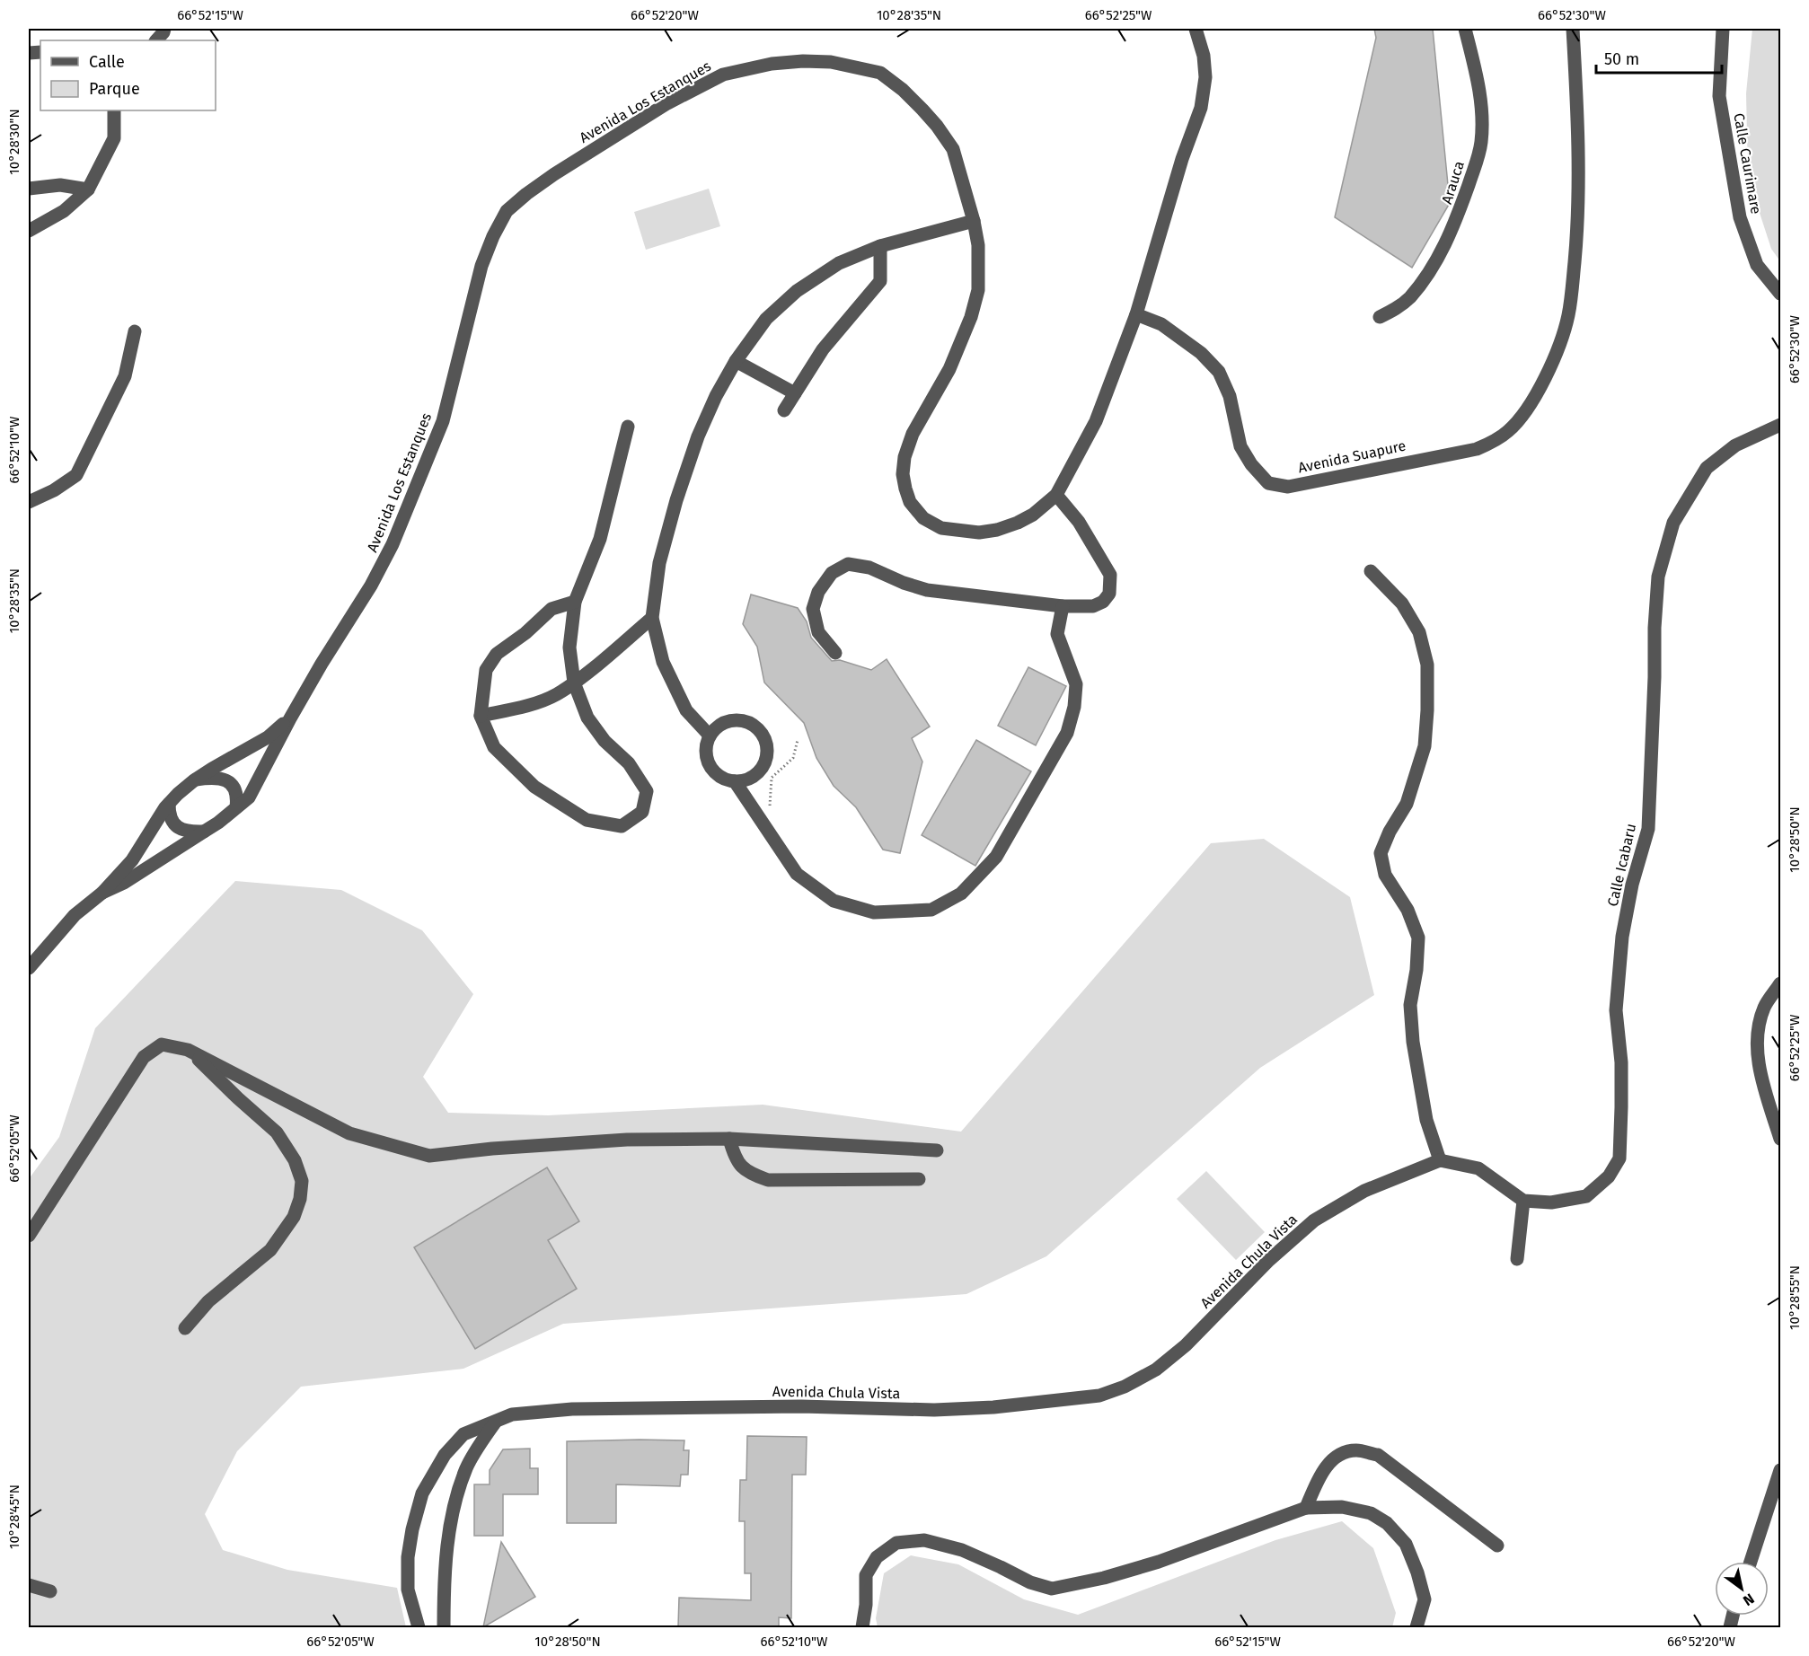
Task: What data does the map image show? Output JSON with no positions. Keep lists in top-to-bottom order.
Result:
{
  "streets": {
    "street": [
      "Avenida Los Estanques",
      "Calle Caurimare",
      "Arauca",
      "Avenida Suapure",
      "Calle Icabaru",
      "Avenida Chula Vista"
    ]
  },
  "crossings": [
    ["Avenida Los Estanques", "Avenida Suapure"]
  ],
  "legend": ["Calle", "Parque"],
  "scale_bar": "50 m",
  "north": "bottom right",
  "coordinates": [
    "66°52'15\"W",
    "66°52'20\"W",
    "10°28'35\"N",
    "66°52'25\"W",
    "66°52'30\"W",
    "10°28'30\"N",
    "66°52'10\"W",
    "10°28'50\"N",
    "66°52'05\"W",
    "10°28'55\"N",
    "10°28'45\"N"
  ]
}
